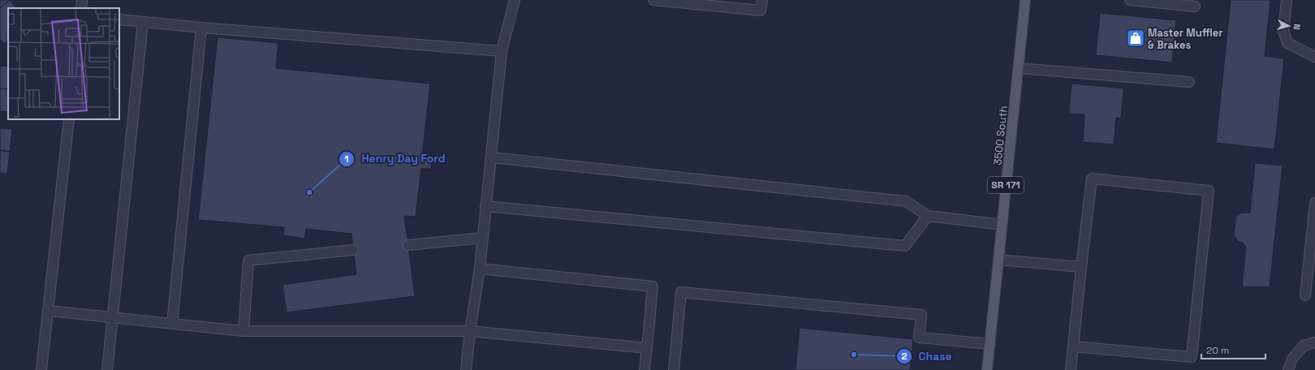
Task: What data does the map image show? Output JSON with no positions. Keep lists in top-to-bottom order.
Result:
{
  "streets": {
    "main road": ["3500 South", "SR 171"]
  },
  "places": {
    "shop": ["Master Muffler & Brakes"],
    "other": ["Henry Day Ford", "Chase"]
  },
  "scale_bar": "20 m",
  "north": "right"
}
